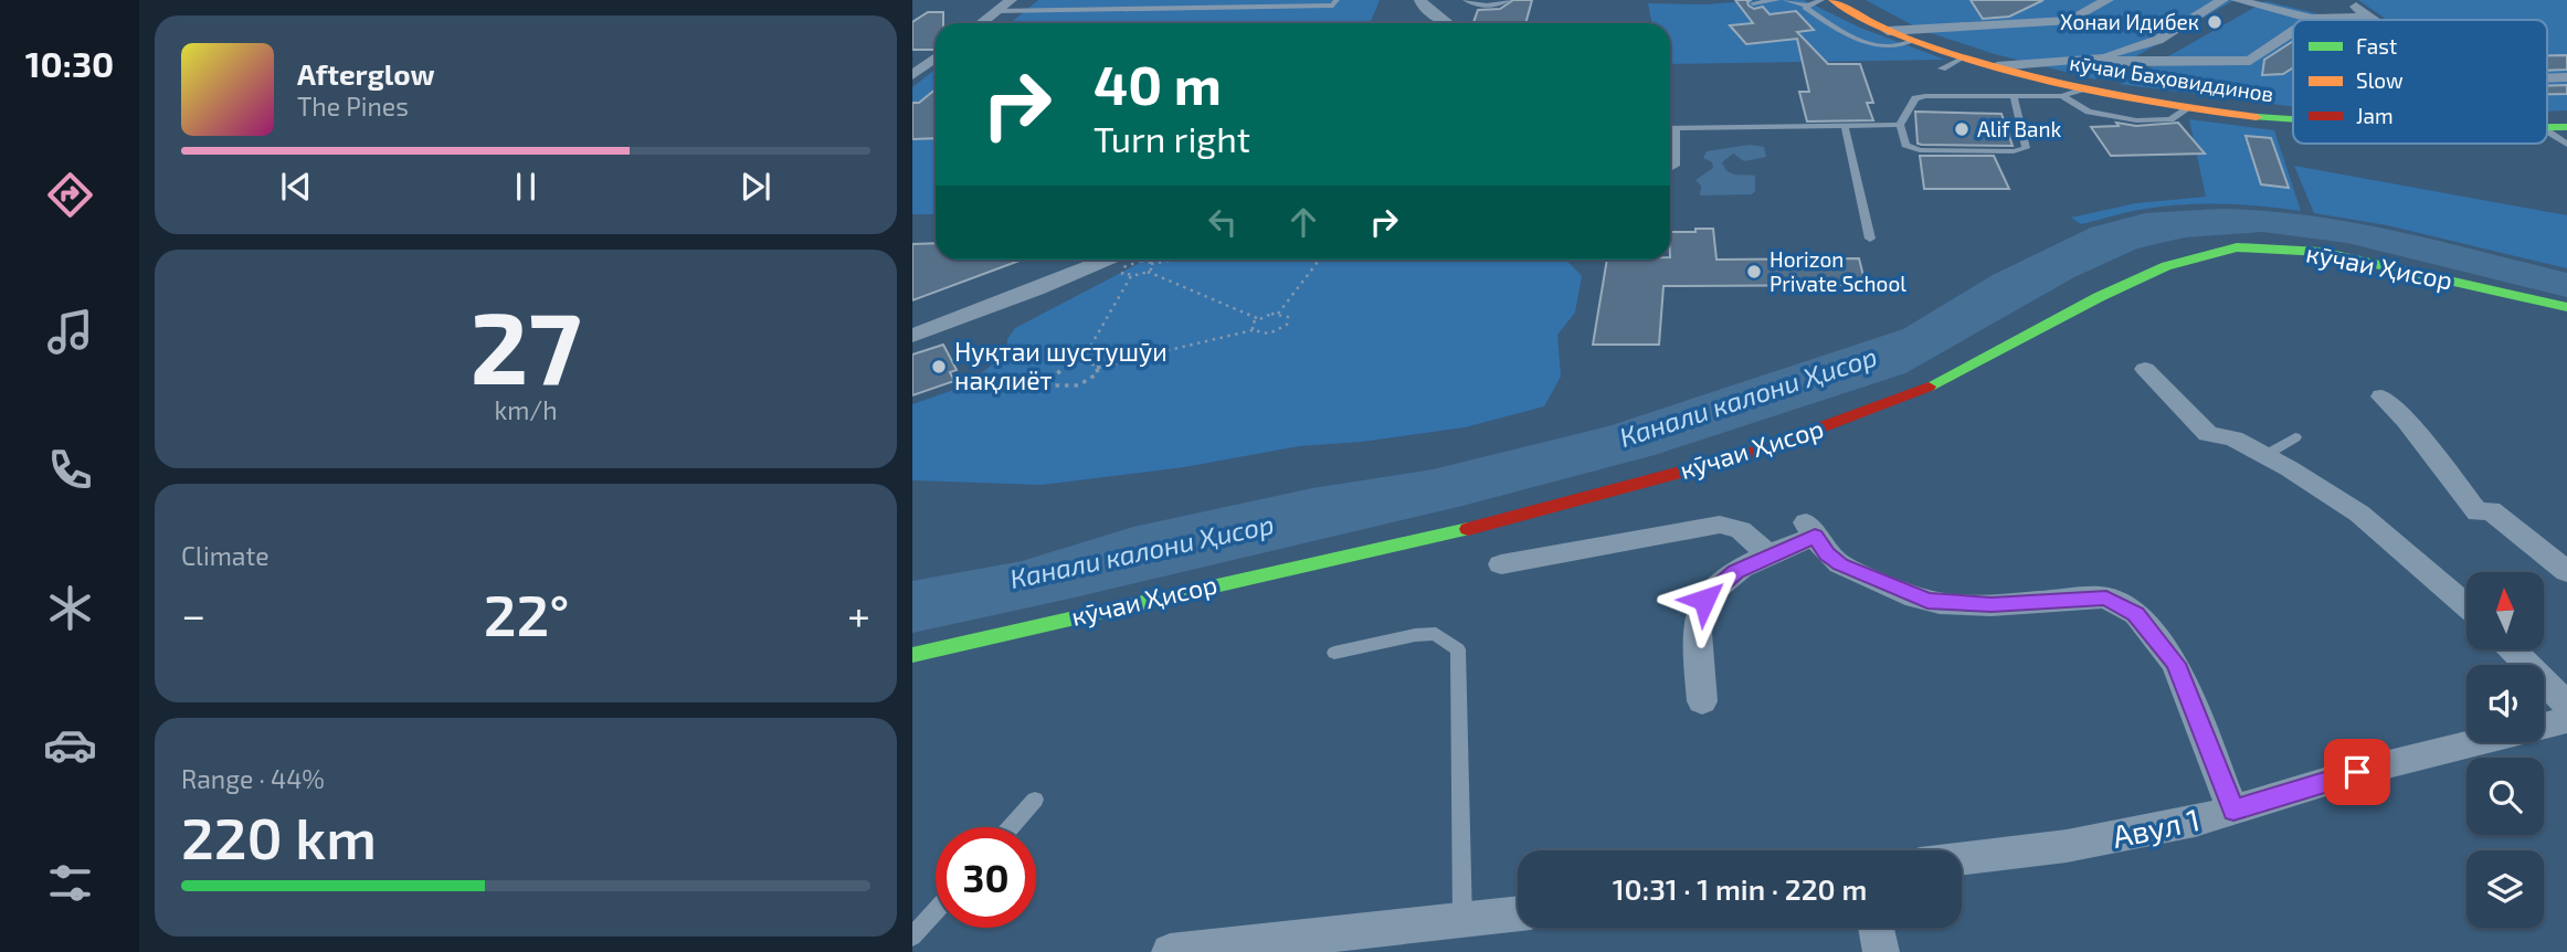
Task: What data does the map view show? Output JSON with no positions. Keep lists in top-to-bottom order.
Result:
{
  "streets": {
    "street": ["кӯчаи Баҳовиддинов", "кӯчаи Ҳисор", "Авул 1"]
  },
  "water": ["Канали калони Ҳисор"],
  "places": [
    "Хонаи Идибек",
    "Alif Bank",
    "Horizon Private School",
    "Нуқтаи шустушӯи нақлиёт"
  ],
  "legend": ["Fast", "Slow", "Jam"],
  "north": "top",
  "page": {
    "tabs": "10:30",
    "turn": ["40 m", "Turn right"],
    "song": ["Afterglow", "The Pines"],
    "tile": [
      ["27", "km/h"],
      "Climate",
      ["Range · 44%", "220 km"]
    ],
    "heat": ["−", "22°", "+"],
    "limit": "30",
    "trip": "10:31 · 1 min · 220 m"
  }
}
